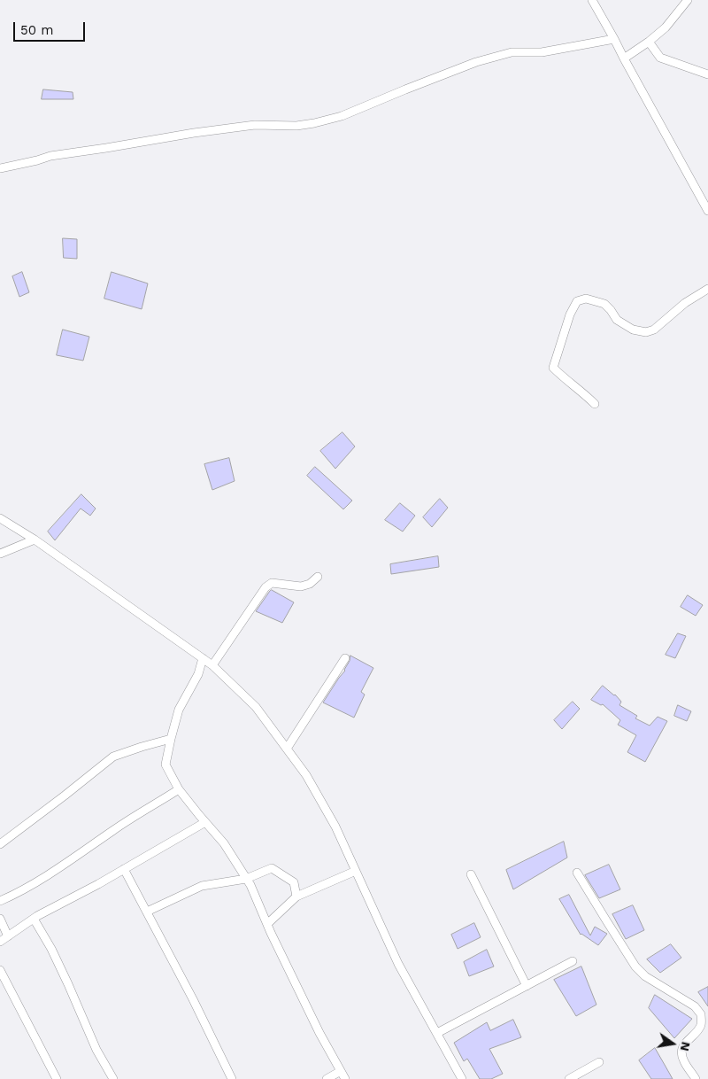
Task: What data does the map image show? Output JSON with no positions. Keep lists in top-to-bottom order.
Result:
{
  "scale_bar": "50 m",
  "north": "right"
}
